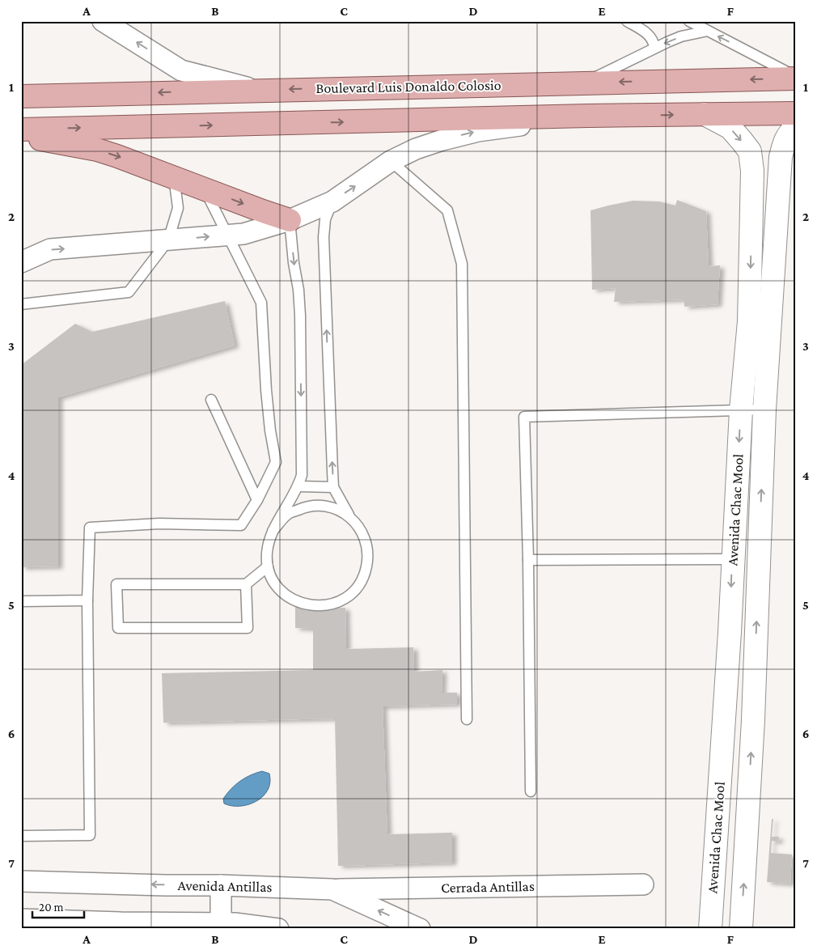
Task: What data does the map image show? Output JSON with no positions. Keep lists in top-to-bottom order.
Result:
{
  "streets": {
    "main road": ["Boulevard Luis Donaldo Colosio"],
    "street": ["Avenida Chac Mool", "Avenida Antillas", "Cerrada Antillas"]
  },
  "crossings": [
    ["Avenida Antillas", "Cerrada Antillas"]
  ],
  "scale_bar": "20 m",
  "grid": {
    "columns": [
      "A",
      "B",
      "C",
      "D",
      "E",
      "F"
    ],
    "rows": [
      "1",
      "2",
      "3",
      "4",
      "5",
      "6",
      "7"
    ]
  }
}
